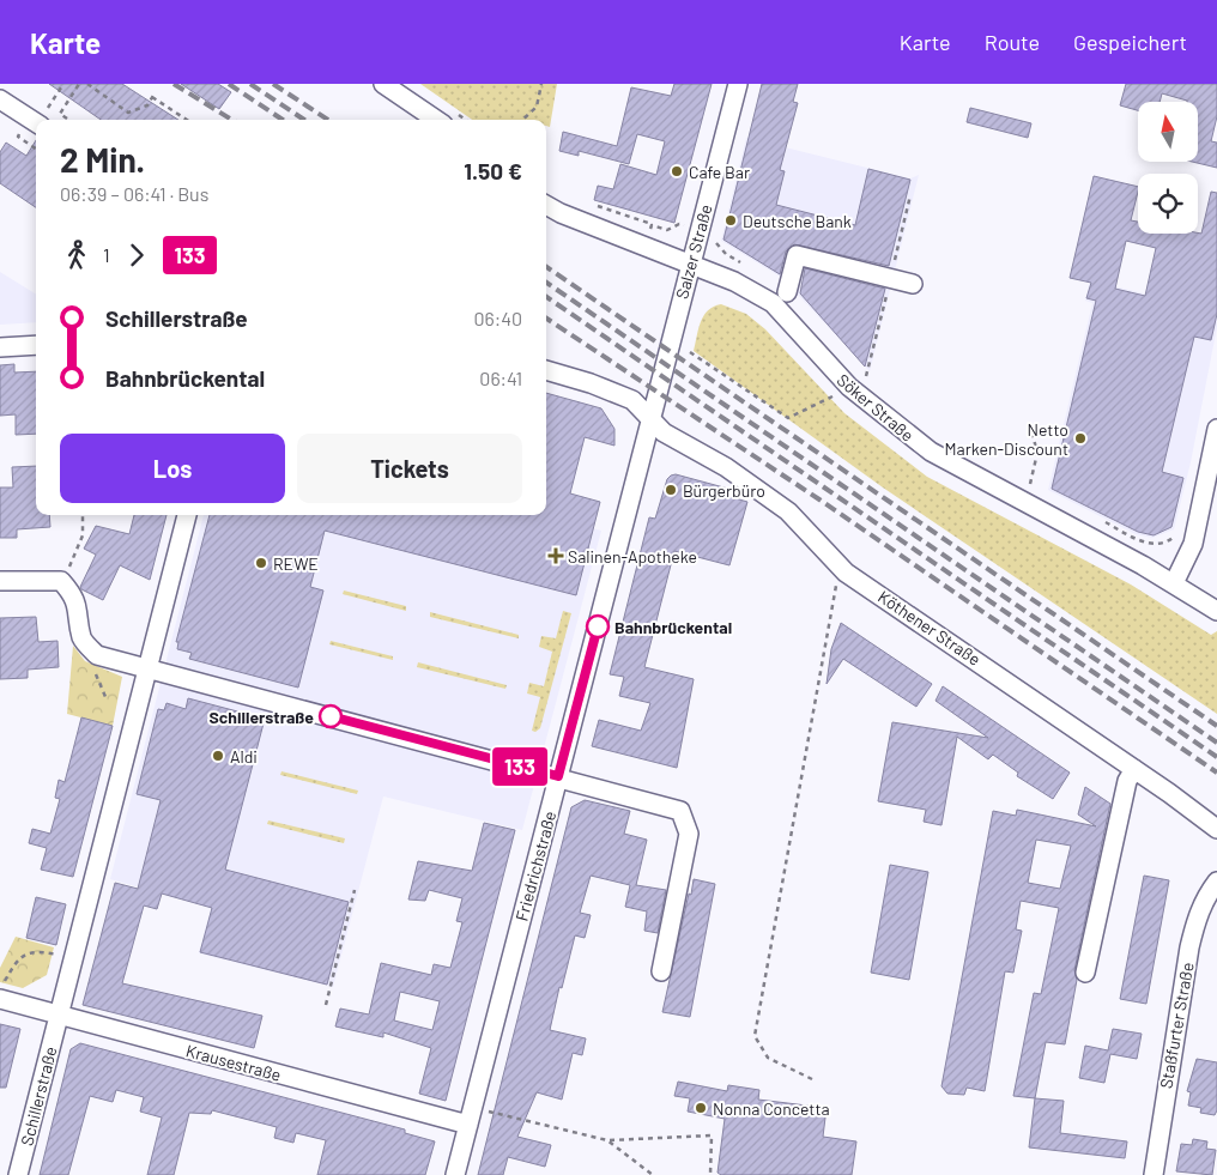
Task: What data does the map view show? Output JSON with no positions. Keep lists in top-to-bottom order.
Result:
{
  "streets": {
    "street": [
      "Salzer Straße",
      "Söker Straße",
      "Köthener Straße",
      "Friedrichstraße",
      "Staßfurter Straße",
      "Krausestraße",
      "Schillerstraße"
    ]
  },
  "crossings": [
    ["Salzer Straße", "Söker Straße"],
    ["Salzer Straße", "Köthener Straße"],
    ["Salzer Straße", "Friedrichstraße"],
    ["Köthener Straße", "Friedrichstraße"],
    ["Friedrichstraße", "Krausestraße"],
    ["Krausestraße", "Schillerstraße"]
  ],
  "places": {
    "other": [
      "Cafe Bar",
      "Deutsche Bank",
      "Netto Marken-Discount",
      "Bürgerbüro",
      "REWE",
      "Bahnbrückental",
      "Schillerstraße",
      "Aldi",
      "Nonna Concetta"
    ],
    "health": ["Salinen-Apotheke"]
  },
  "lines": ["bus line 133"],
  "north": "top",
  "page": {
    "header": "Karte",
    "nav": ["Karte", "Route", "Gespeichert"],
    "on_map": "133",
    "heading": ["2 Min.", "06:39 – 06:41 · Bus", "1.50 €"],
    "legs": ["1", "133"],
    "list": [
      {
        "name": "Schillerstraße",
        "value": "06:40"
      },
      {
        "name": "Bahnbrückental",
        "value": "06:41"
      }
    ],
    "buttons": ["Los", "Tickets"]
  }
}
